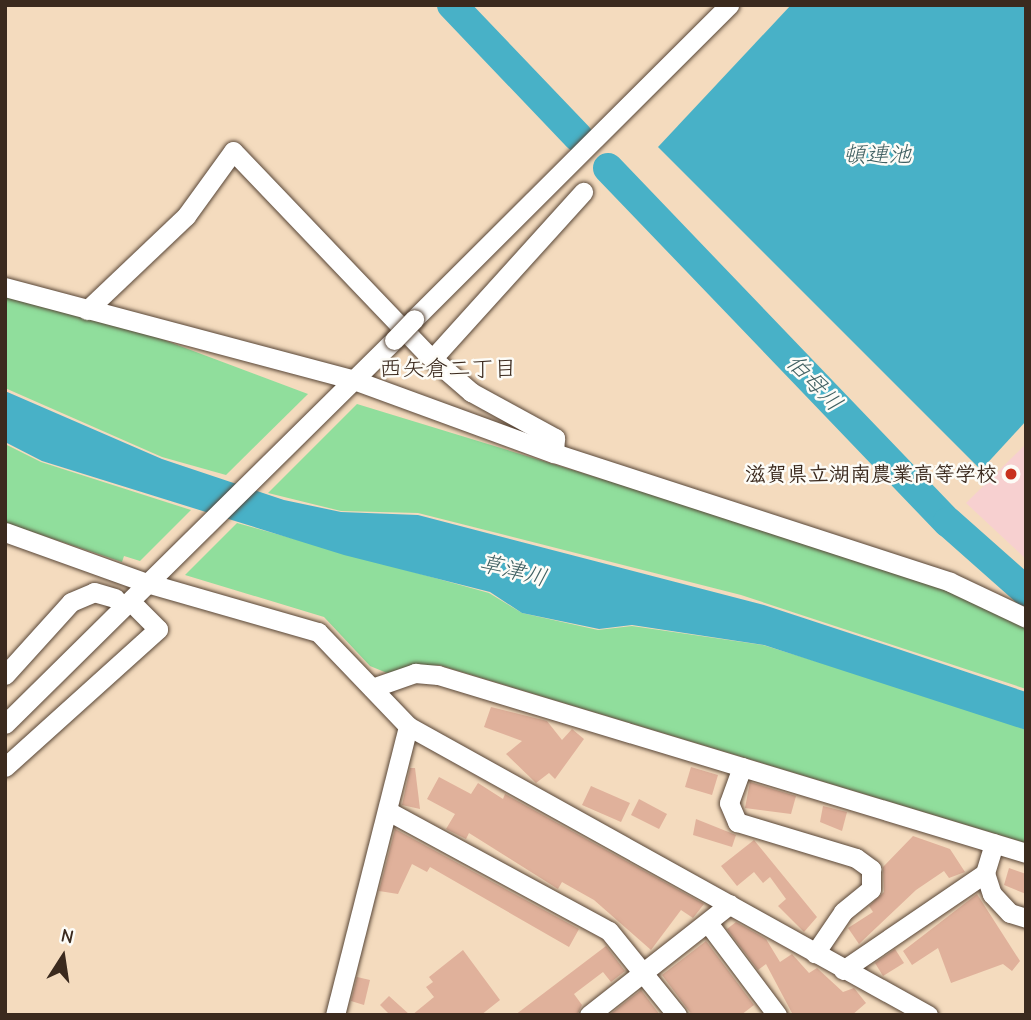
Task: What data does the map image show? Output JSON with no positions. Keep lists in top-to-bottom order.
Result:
{
  "districts": ["西矢倉二丁目"],
  "water": ["頓連池", "伯母川", "草津川"],
  "places": ["滋賀県立湖南農業高等学校"],
  "north": "top"
}
